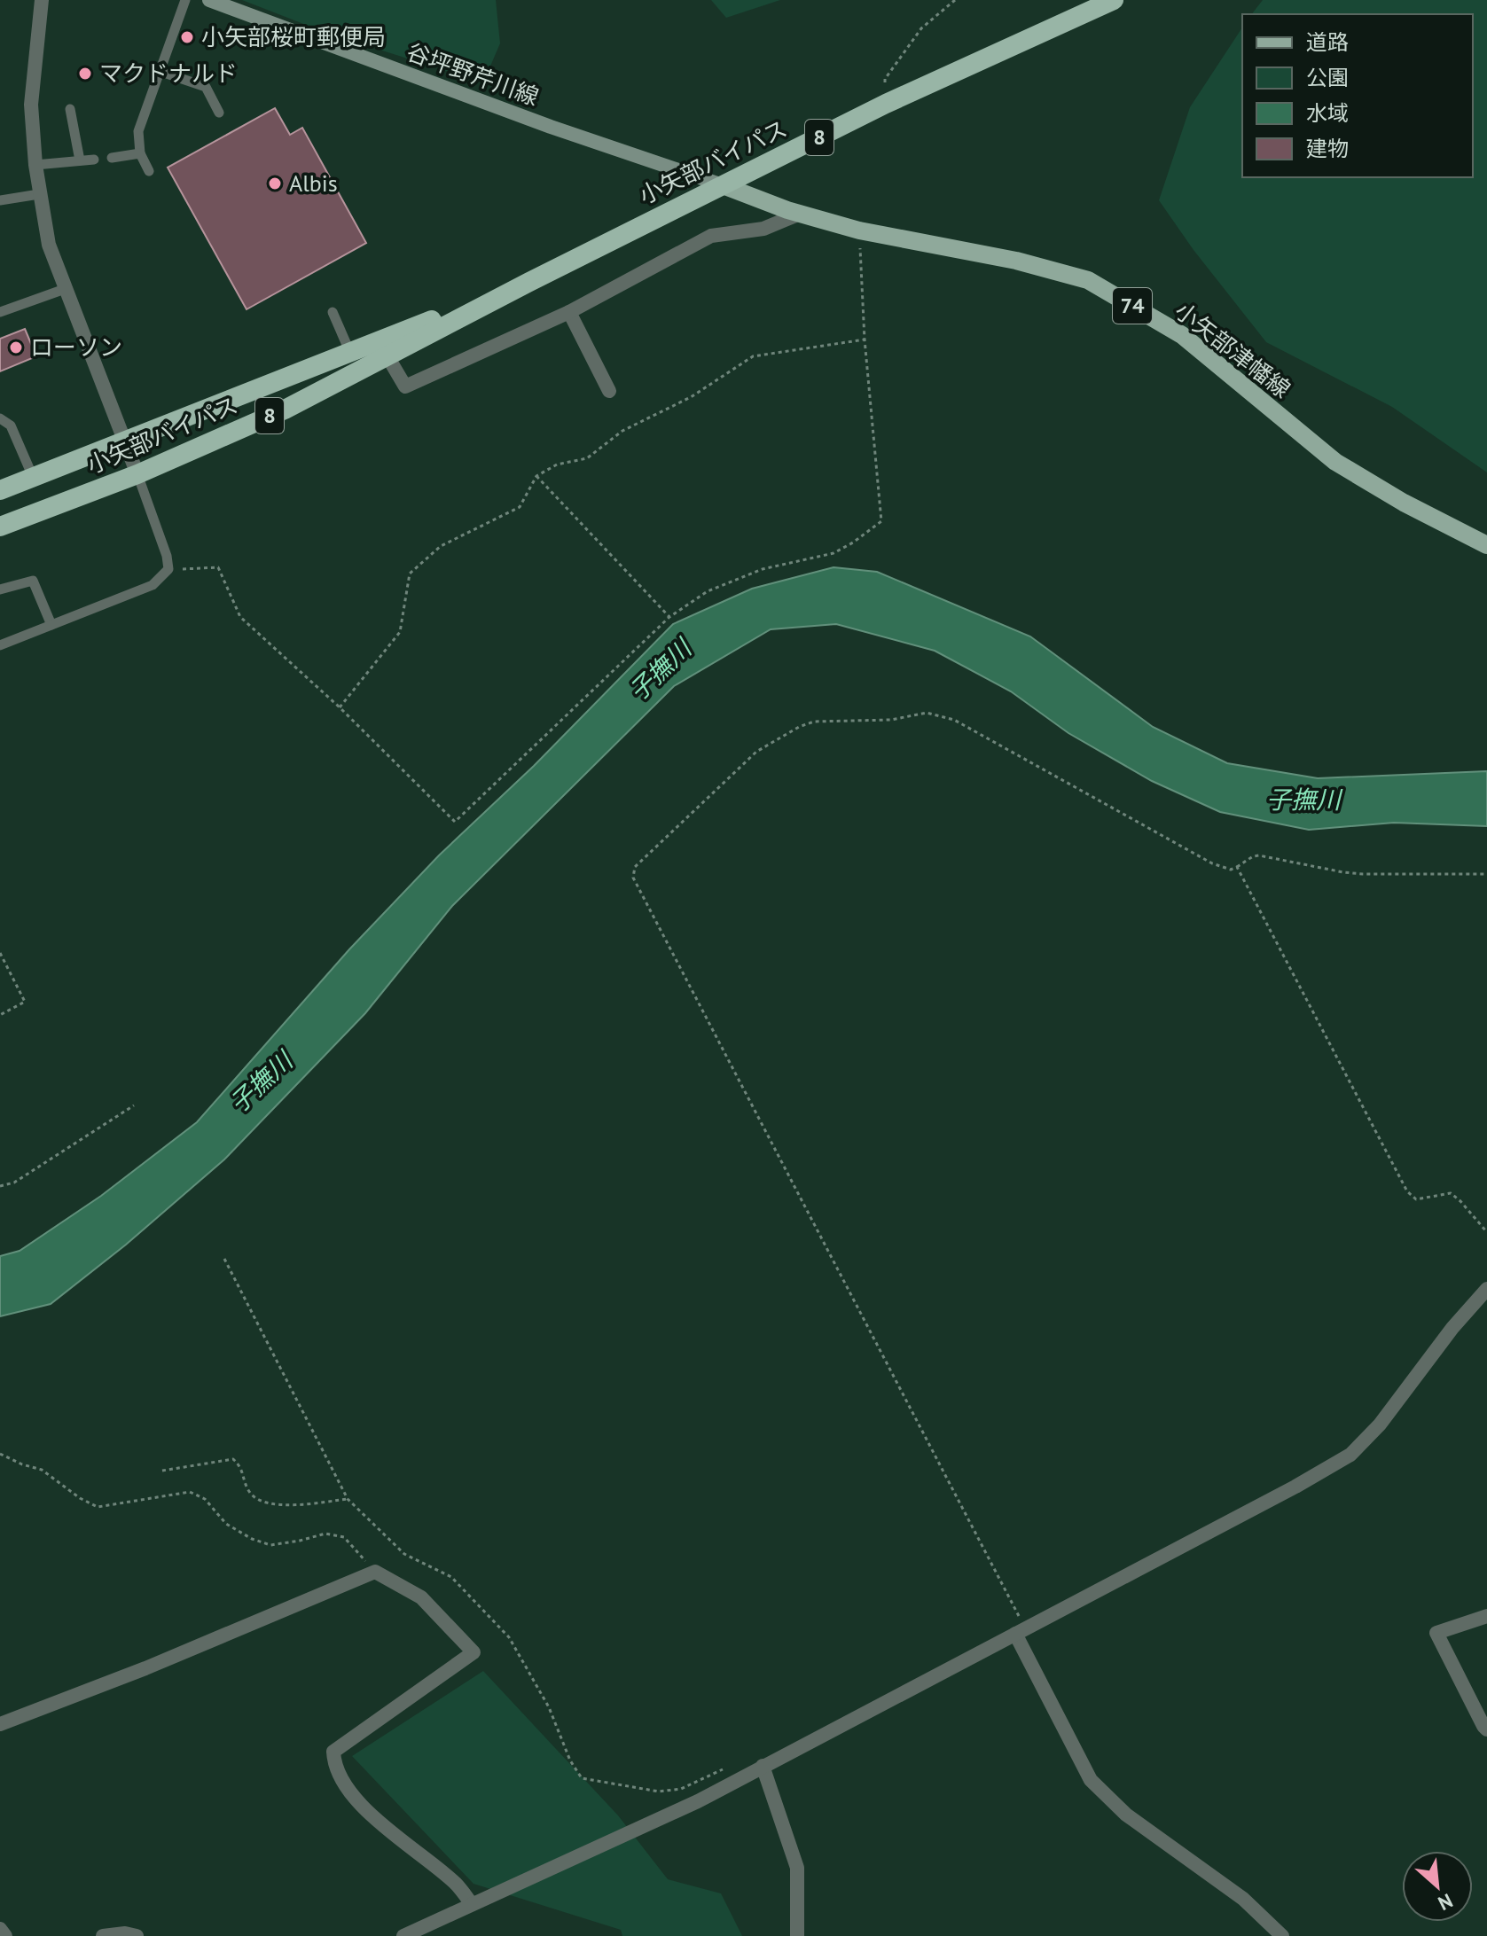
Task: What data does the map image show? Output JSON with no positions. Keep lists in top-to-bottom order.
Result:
{
  "streets": {
    "highway": ["8", "小矢部バイパス"],
    "main road": ["谷坪野芹川線", "74", "小矢部津幡線"]
  },
  "crossings": [
    ["谷坪野芹川線", "小矢部バイパス"],
    ["谷坪野芹川線", "小矢部津幡線"],
    ["小矢部バイパス", "小矢部津幡線"]
  ],
  "water": ["子撫川"],
  "places": [
    "小矢部桜町郵便局",
    "マクドナルド",
    "Albis",
    "ローソン"
  ],
  "legend": [
    "道路",
    "公園",
    "水域",
    "建物"
  ],
  "north": "bottom right"
}
